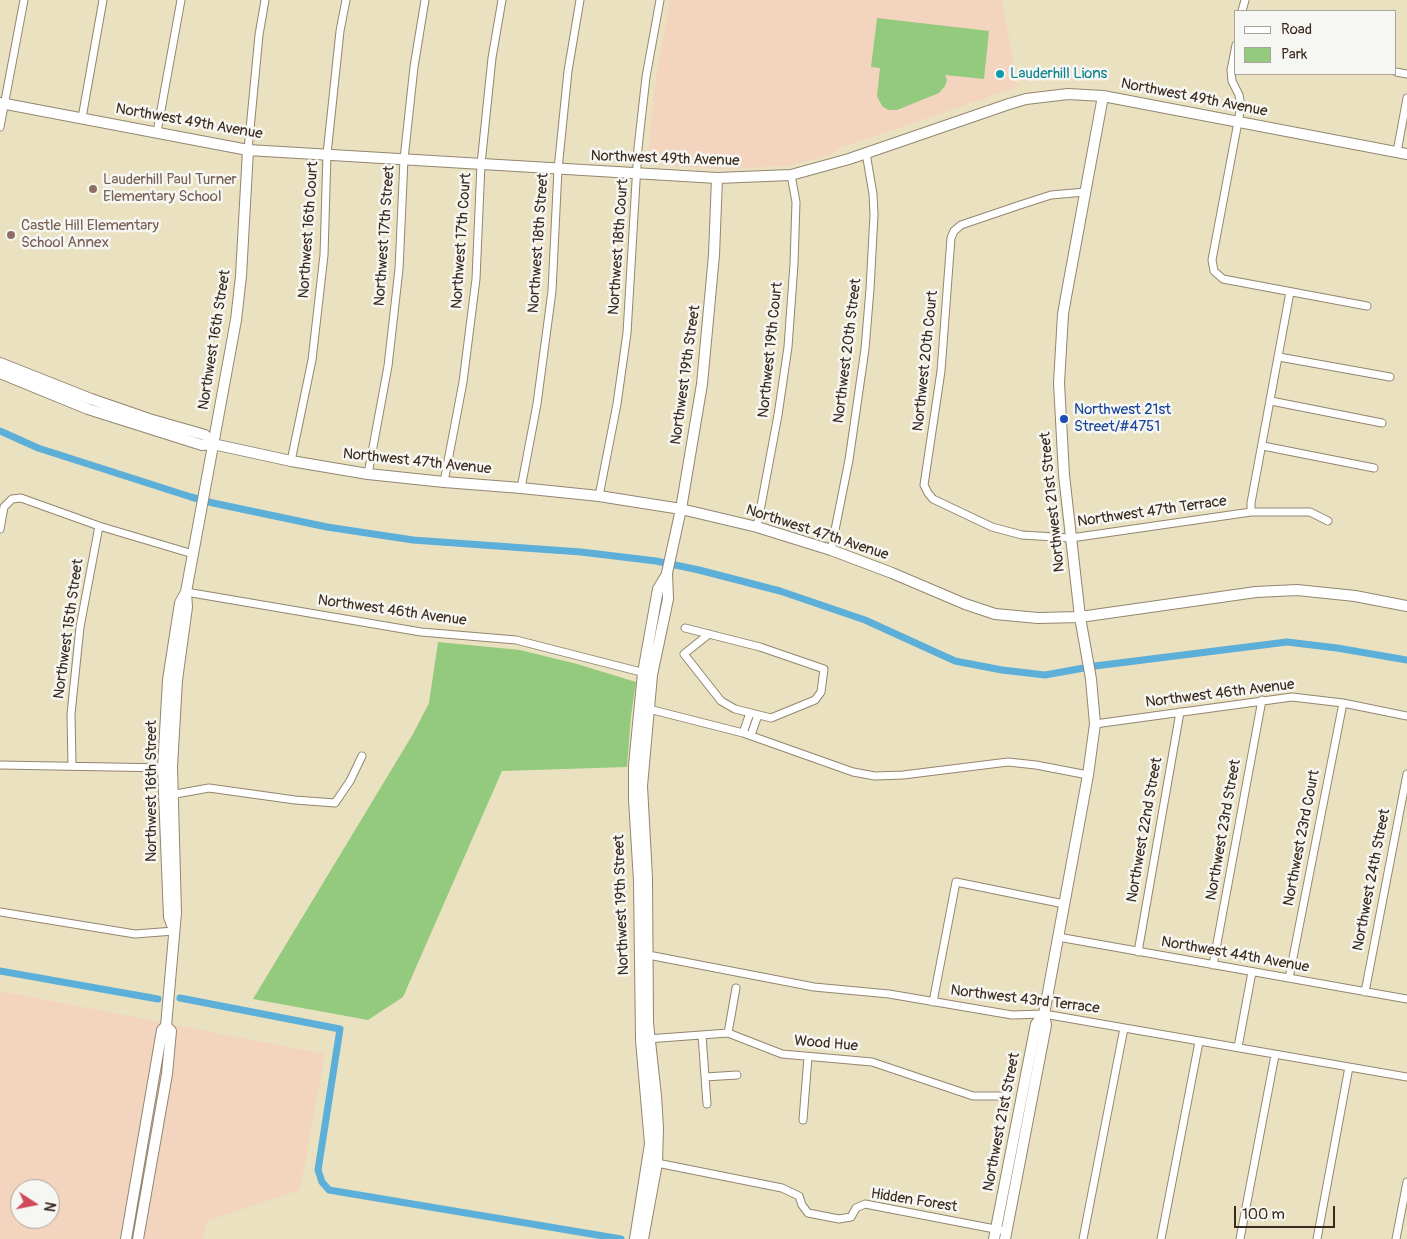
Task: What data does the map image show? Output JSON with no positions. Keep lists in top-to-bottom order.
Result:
{
  "streets": {
    "street": [
      "Northwest 49th Avenue",
      "Northwest 16th Court",
      "Northwest 17th Street",
      "Northwest 17th Court",
      "Northwest 18th Street",
      "Northwest 18th Court",
      "Northwest 16th Street",
      "Northwest 19th Court",
      "Northwest 20th Street",
      "Northwest 20th Court",
      "Northwest 19th Street",
      "Northwest 47th Avenue",
      "Northwest 21st Street",
      "Northwest 47th Terrace",
      "Northwest 46th Avenue",
      "Northwest 15th Street",
      "Northwest 22nd Street",
      "Northwest 23rd Street",
      "Northwest 23rd Court",
      "Northwest 24th Street",
      "Northwest 44th Avenue",
      "Northwest 43rd Terrace",
      "Wood Hue",
      "Hidden Forest"
    ]
  },
  "crossings": [
    ["Northwest 49th Avenue", "Northwest 16th Court"],
    ["Northwest 49th Avenue", "Northwest 17th Street"],
    ["Northwest 49th Avenue", "Northwest 17th Court"],
    ["Northwest 49th Avenue", "Northwest 18th Street"],
    ["Northwest 49th Avenue", "Northwest 18th Court"],
    ["Northwest 49th Avenue", "Northwest 16th Street"],
    ["Northwest 49th Avenue", "Northwest 19th Court"],
    ["Northwest 49th Avenue", "Northwest 20th Street"],
    ["Northwest 49th Avenue", "Northwest 19th Street"],
    ["Northwest 49th Avenue", "Northwest 21st Street"],
    ["Northwest 16th Court", "Northwest 47th Avenue"],
    ["Northwest 17th Street", "Northwest 47th Avenue"],
    ["Northwest 17th Court", "Northwest 47th Avenue"],
    ["Northwest 18th Street", "Northwest 47th Avenue"],
    ["Northwest 18th Court", "Northwest 47th Avenue"],
    ["Northwest 16th Street", "Northwest 47th Avenue"],
    ["Northwest 16th Street", "Northwest 46th Avenue"],
    ["Northwest 19th Court", "Northwest 47th Avenue"],
    ["Northwest 20th Street", "Northwest 47th Avenue"],
    ["Northwest 20th Court", "Northwest 21st Street"],
    ["Northwest 20th Court", "Northwest 47th Terrace"],
    ["Northwest 19th Street", "Northwest 47th Avenue"],
    ["Northwest 19th Street", "Northwest 46th Avenue"],
    ["Northwest 19th Street", "Northwest 43rd Terrace"],
    ["Northwest 19th Street", "Wood Hue"],
    ["Northwest 19th Street", "Hidden Forest"],
    ["Northwest 47th Avenue", "Northwest 21st Street"],
    ["Northwest 21st Street", "Northwest 47th Terrace"],
    ["Northwest 21st Street", "Northwest 46th Avenue"],
    ["Northwest 21st Street", "Northwest 44th Avenue"],
    ["Northwest 21st Street", "Northwest 43rd Terrace"],
    ["Northwest 21st Street", "Hidden Forest"],
    ["Northwest 46th Avenue", "Northwest 22nd Street"],
    ["Northwest 46th Avenue", "Northwest 23rd Street"],
    ["Northwest 46th Avenue", "Northwest 23rd Court"],
    ["Northwest 22nd Street", "Northwest 44th Avenue"],
    ["Northwest 23rd Street", "Northwest 44th Avenue"],
    ["Northwest 23rd Court", "Northwest 44th Avenue"],
    ["Northwest 24th Street", "Northwest 44th Avenue"]
  ],
  "places": [
    "Lauderhill Lions",
    "Lauderhill Paul Turner Elementary School",
    "Castle Hill Elementary School Annex",
    "Northwest 21st Street/#4751"
  ],
  "legend": ["Road", "Park"],
  "scale_bar": "100 m",
  "north": "right"
}
